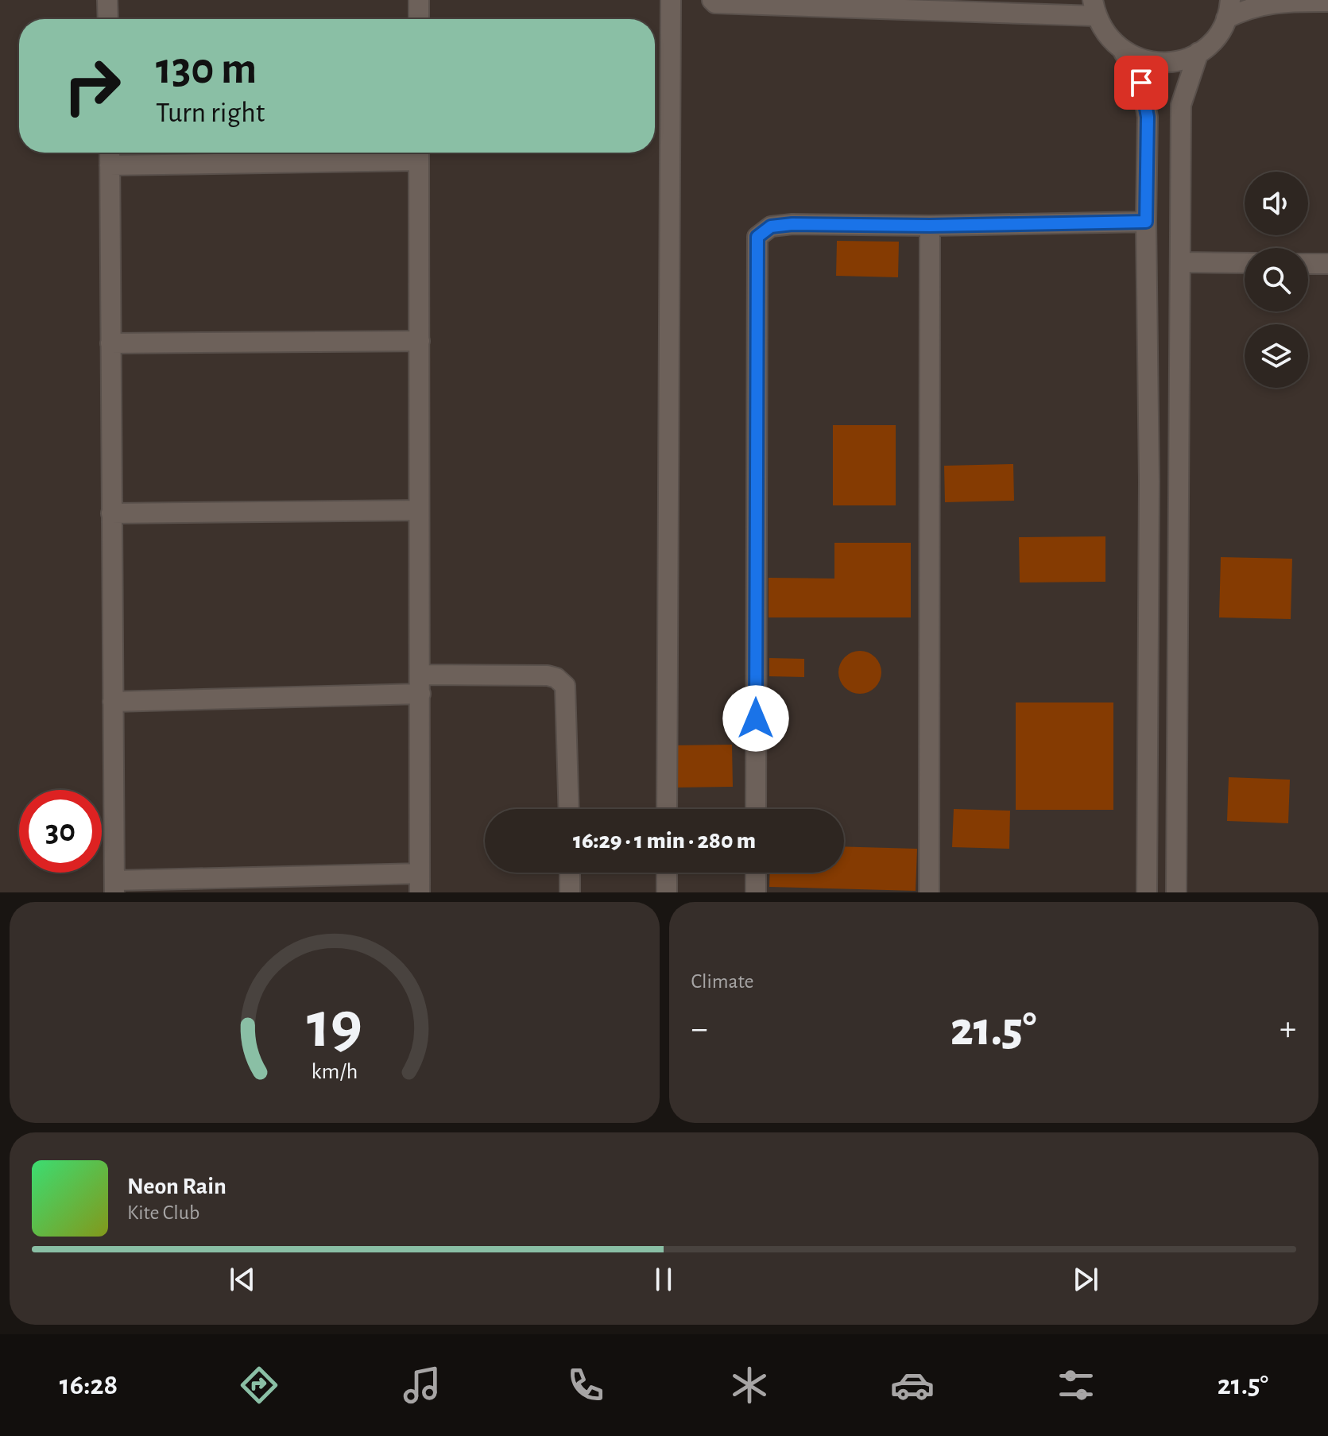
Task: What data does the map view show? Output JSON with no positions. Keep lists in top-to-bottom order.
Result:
{
  "page": {
    "turn": ["130 m", "Turn right"],
    "limit": "30",
    "trip": "16:29 · 1 min · 280 m",
    "tile": "Climate",
    "heat": ["−", "21.5°", "+"],
    "song": ["Neon Rain", "Kite Club"],
    "tabs": ["16:28", "21.5°"],
    "gauge": ["19", "km/h"]
  }
}
